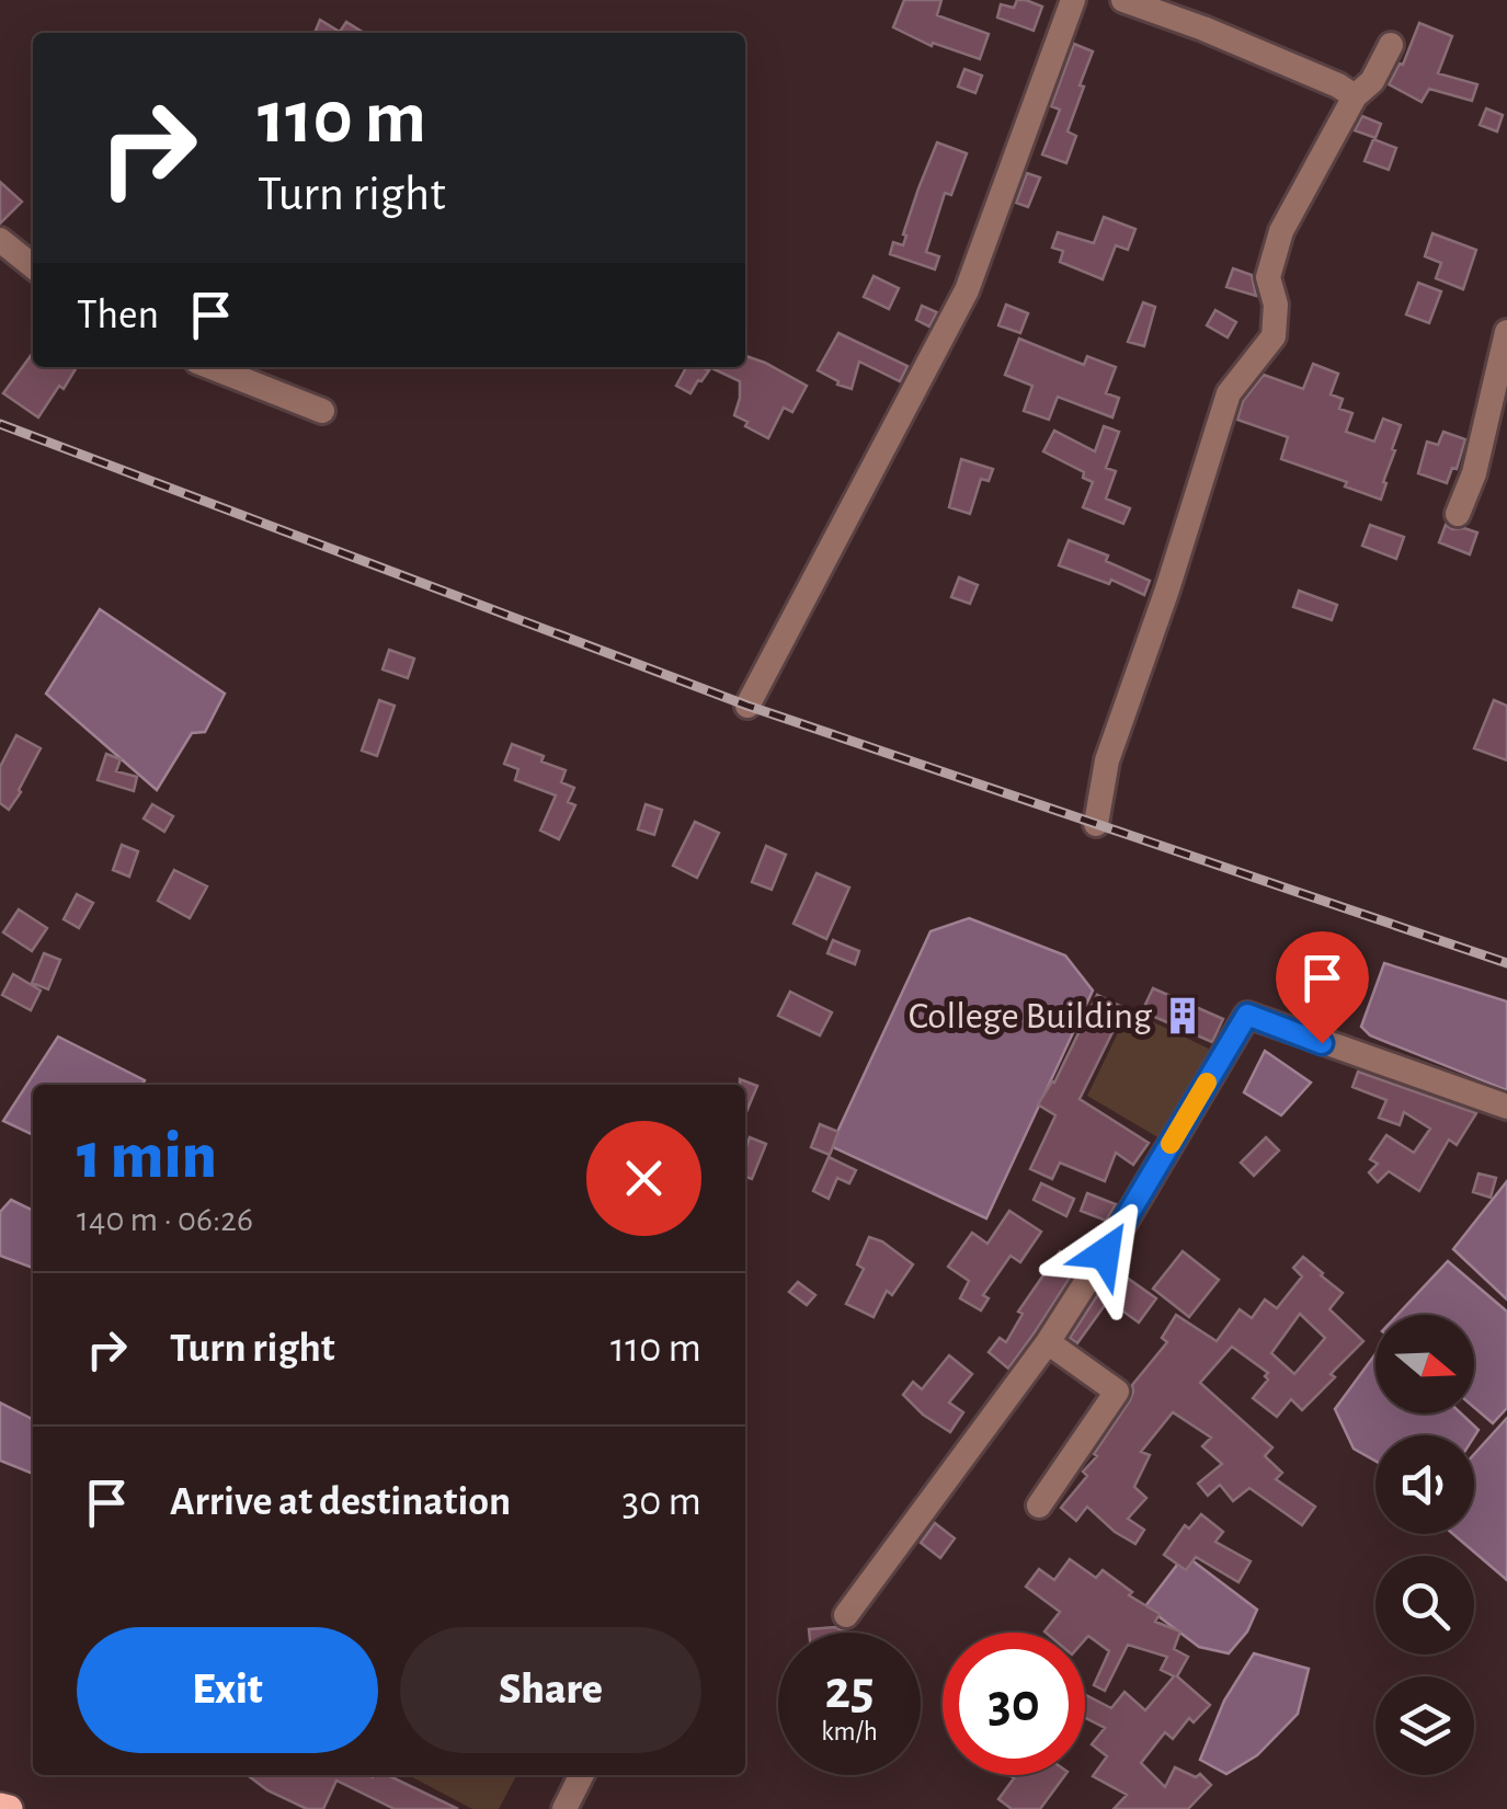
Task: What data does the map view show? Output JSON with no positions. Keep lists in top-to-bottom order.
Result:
{
  "places": {
    "building": ["College Building"]
  },
  "north": "right",
  "page": {
    "turn": ["110 m", "Turn right"],
    "then": "Then",
    "heading": ["1 min", "140 m · 06:26"],
    "list": [
      {
        "name": "Turn right",
        "value": "110 m"
      },
      {
        "name": "Arrive at destination",
        "value": "30 m"
      }
    ],
    "buttons": ["Exit", "Share"],
    "speed": "25 km/h",
    "limit": "30"
  }
}
